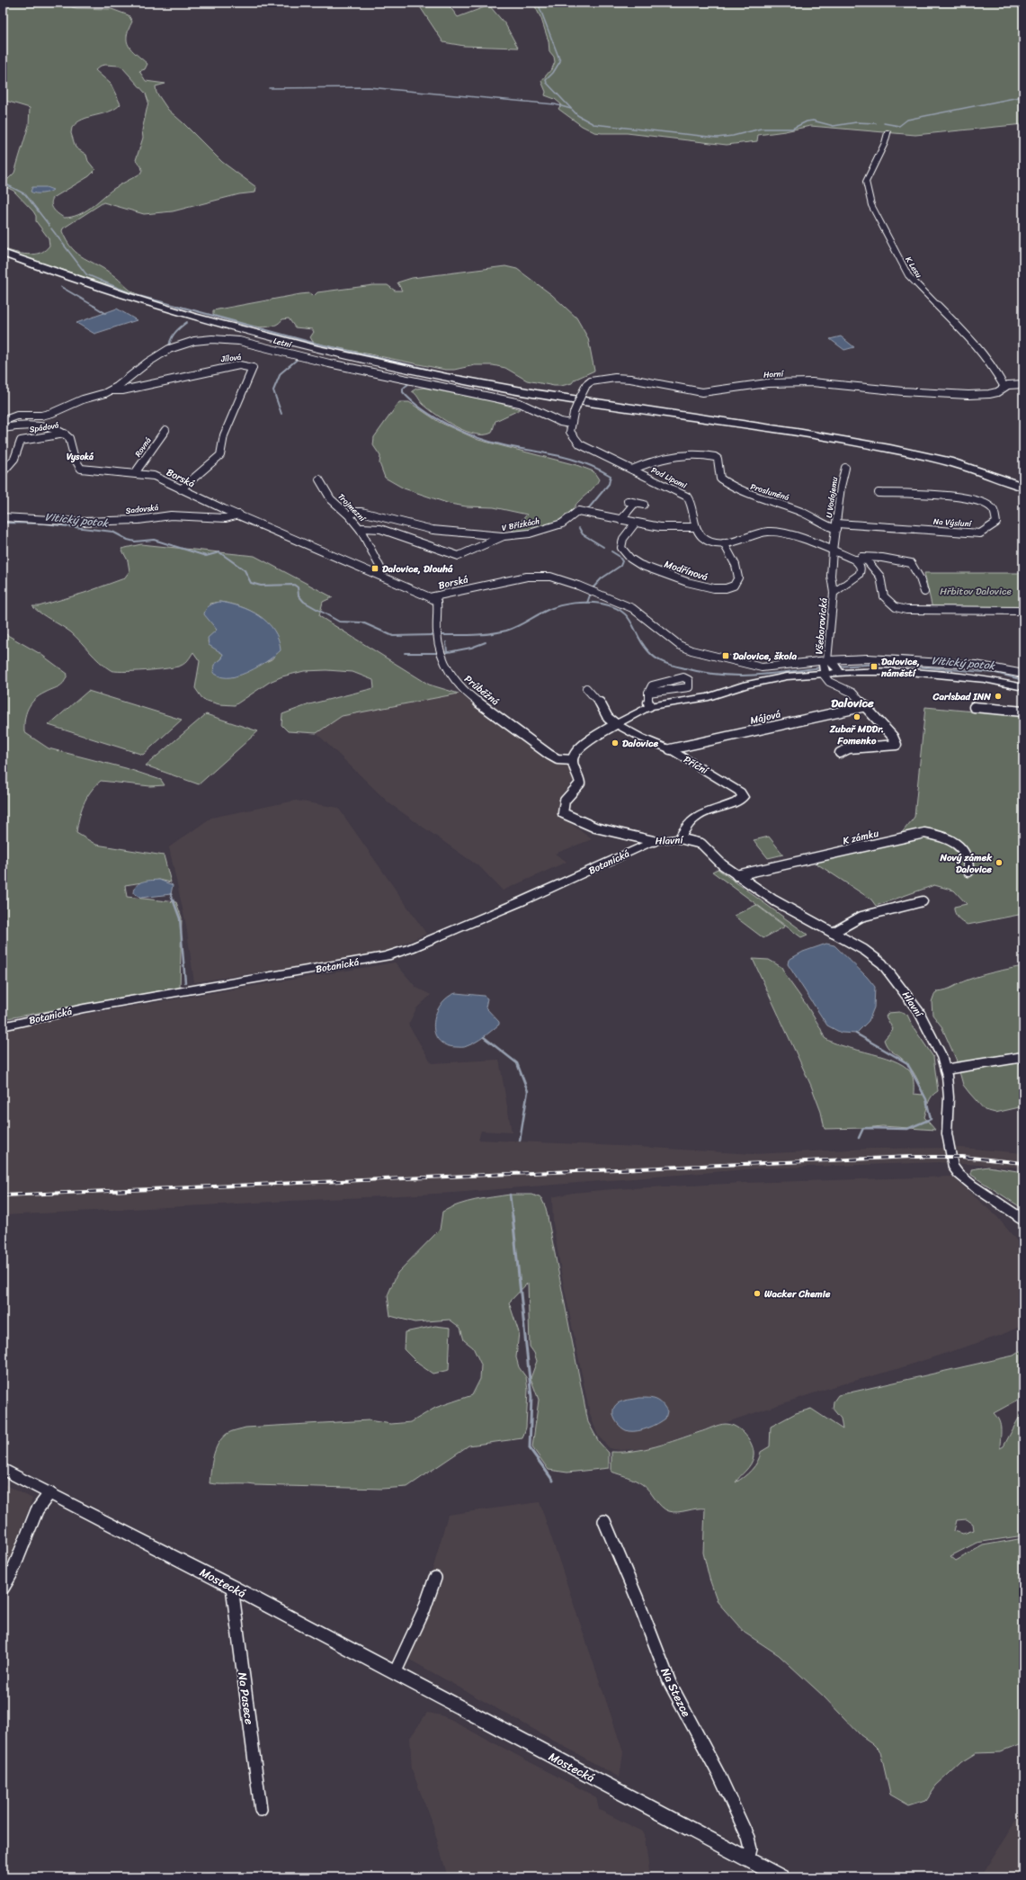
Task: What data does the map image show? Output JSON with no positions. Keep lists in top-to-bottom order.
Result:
{
  "streets": {
    "street": [
      "K Lesu",
      "Letní",
      "Jílová",
      "Horní",
      "Spádová",
      "Rovná",
      "Borská",
      "Pod Lipami",
      "Prosluněná",
      "U Vodojemu",
      "Trojmezní",
      "Sadovská",
      "Na Výsluní",
      "V Břízkách",
      "Modřínová",
      "Všeborovická",
      "Průběžná",
      "Májová",
      "Příční",
      "K zámku",
      "Hlavní",
      "Botanická",
      "Mostecká",
      "Na Stezce",
      "Na Pasece"
    ]
  },
  "crossings": [
    ["K Lesu", "Horní"],
    ["Letní", "Jílová"],
    ["Letní", "Horní"],
    ["Letní", "Pod Lipami"],
    ["Jílová", "Borská"],
    ["Horní", "Pod Lipami"],
    ["Spádová", "Borská"],
    ["Rovná", "Borská"],
    ["Borská", "Sadovská"],
    ["Borská", "Všeborovická"],
    ["Borská", "Průběžná"],
    ["Pod Lipami", "Prosluněná"],
    ["Pod Lipami", "V Břízkách"],
    ["Prosluněná", "U Vodojemu"],
    ["Prosluněná", "Na Výsluní"],
    ["Prosluněná", "Všeborovická"],
    ["U Vodojemu", "Na Výsluní"],
    ["U Vodojemu", "Všeborovická"],
    ["Trojmezní", "V Břízkách"],
    ["Na Výsluní", "Všeborovická"],
    ["V Břízkách", "Modřínová"],
    ["Průběžná", "Hlavní"],
    ["Májová", "Příční"],
    ["Příční", "Hlavní"],
    ["K zámku", "Hlavní"],
    ["Hlavní", "Botanická"],
    ["Mostecká", "Na Stezce"],
    ["Mostecká", "Na Pasece"]
  ],
  "districts": ["Vysoká", "Dalovice"],
  "water": ["Vitický potok"],
  "parks": ["Hřbitov Dalovice"],
  "places": {
    "transit": ["Dalovice, Dlouhá", "Dalovice, škola", "Dalovice, náměstí"],
    "other": [
      "Carlsbad INN",
      "Zubař MDDr. Fomenko",
      "Dalovice",
      "Nový zámek Dalovice",
      "Wacker Chemie"
    ]
  }
}
